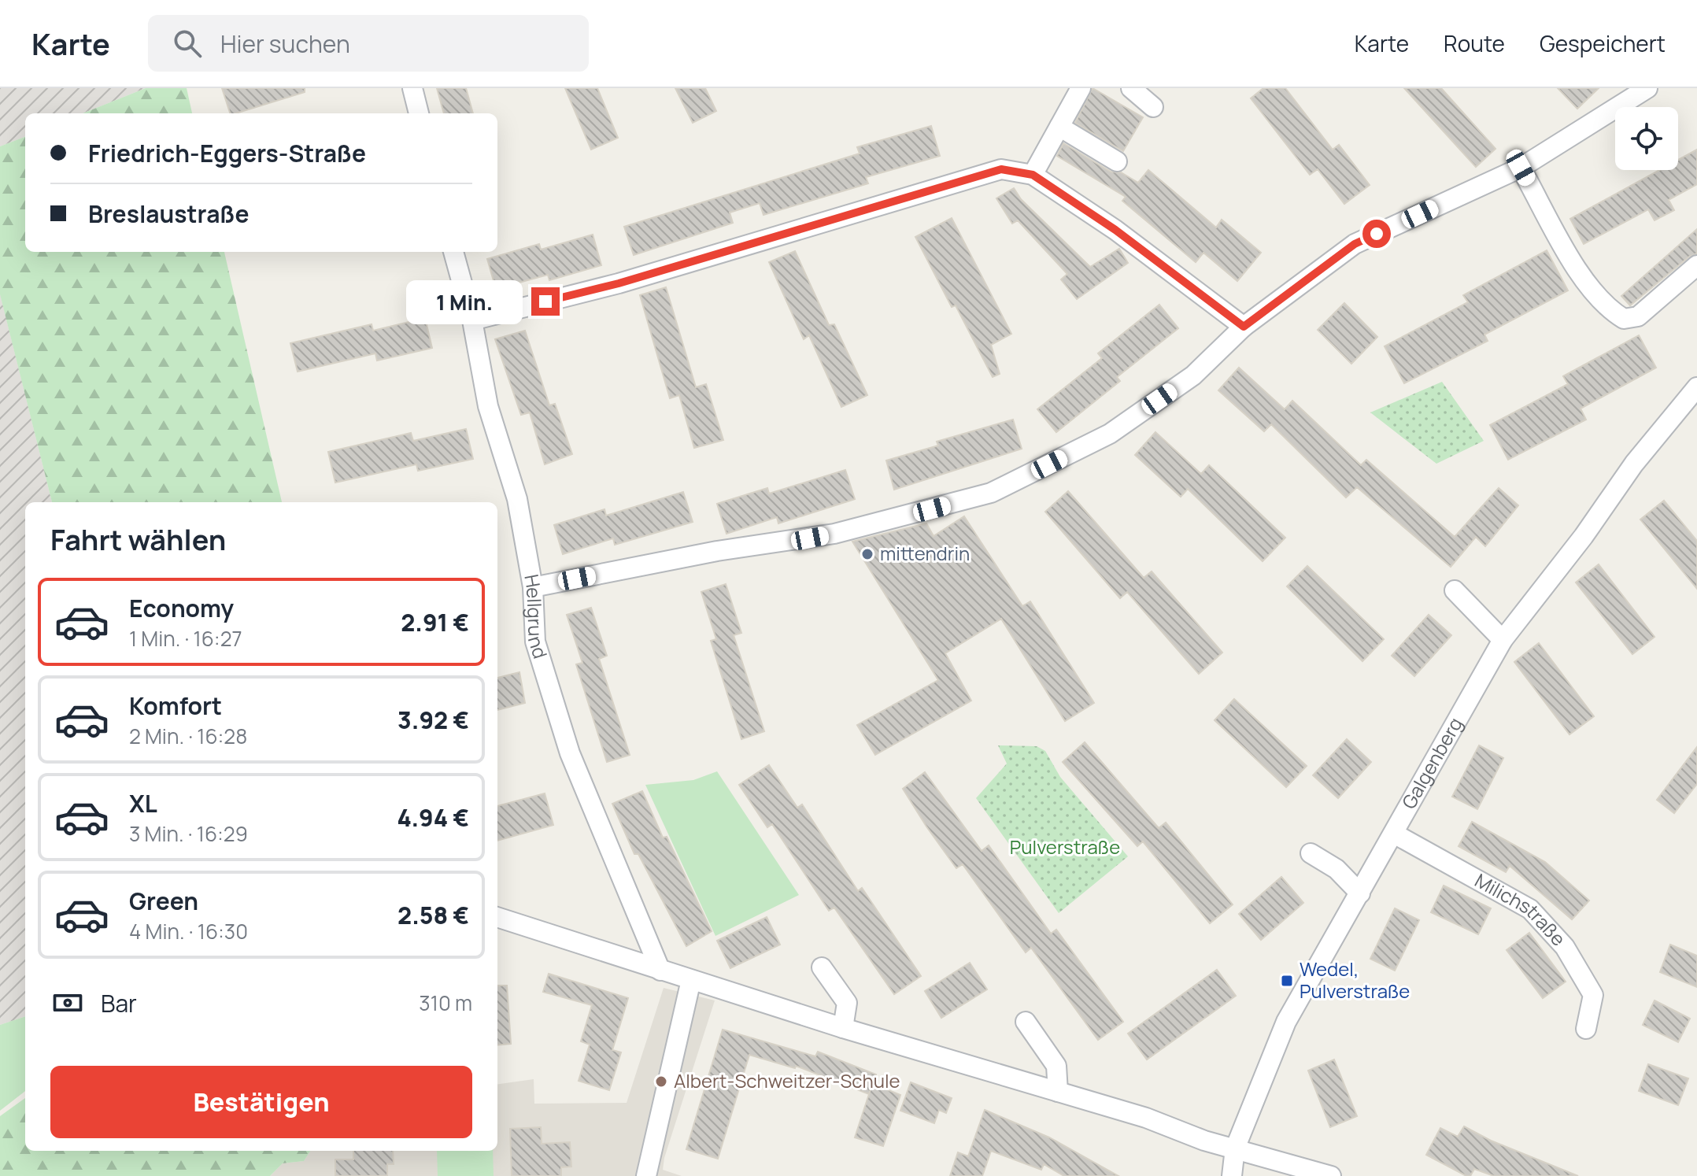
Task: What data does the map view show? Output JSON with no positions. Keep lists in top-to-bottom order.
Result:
{
  "streets": {
    "street": ["Hellgrund", "Galgenberg", "Milichstraße"]
  },
  "crossings": [
    ["Galgenberg", "Milichstraße"]
  ],
  "parks": ["Pulverstraße"],
  "places": {
    "other": ["mittendrin", "Albert-Schweitzer-Schule"],
    "transit": ["Wedel, Pulverstraße"]
  },
  "page": {
    "header": "Karte",
    "search": "Hier suchen",
    "nav": ["Karte", "Route", "Gespeichert"],
    "banner": ["Friedrich-Eggers-Straße", "Breslaustraße"],
    "bubble": "1 Min.",
    "heading": "Fahrt wählen",
    "list": [
      {
        "name": "Economy",
        "note": "1 Min. · 16:27",
        "value": "2.91 €"
      },
      {
        "name": "Komfort",
        "note": "2 Min. · 16:28",
        "value": "3.92 €"
      },
      {
        "name": "XL",
        "note": "3 Min. · 16:29",
        "value": "4.94 €"
      },
      {
        "name": "Green",
        "note": "4 Min. · 16:30",
        "value": "2.58 €"
      }
    ],
    "pay": ["Bar", "310 m"],
    "buttons": "Bestätigen"
  }
}
